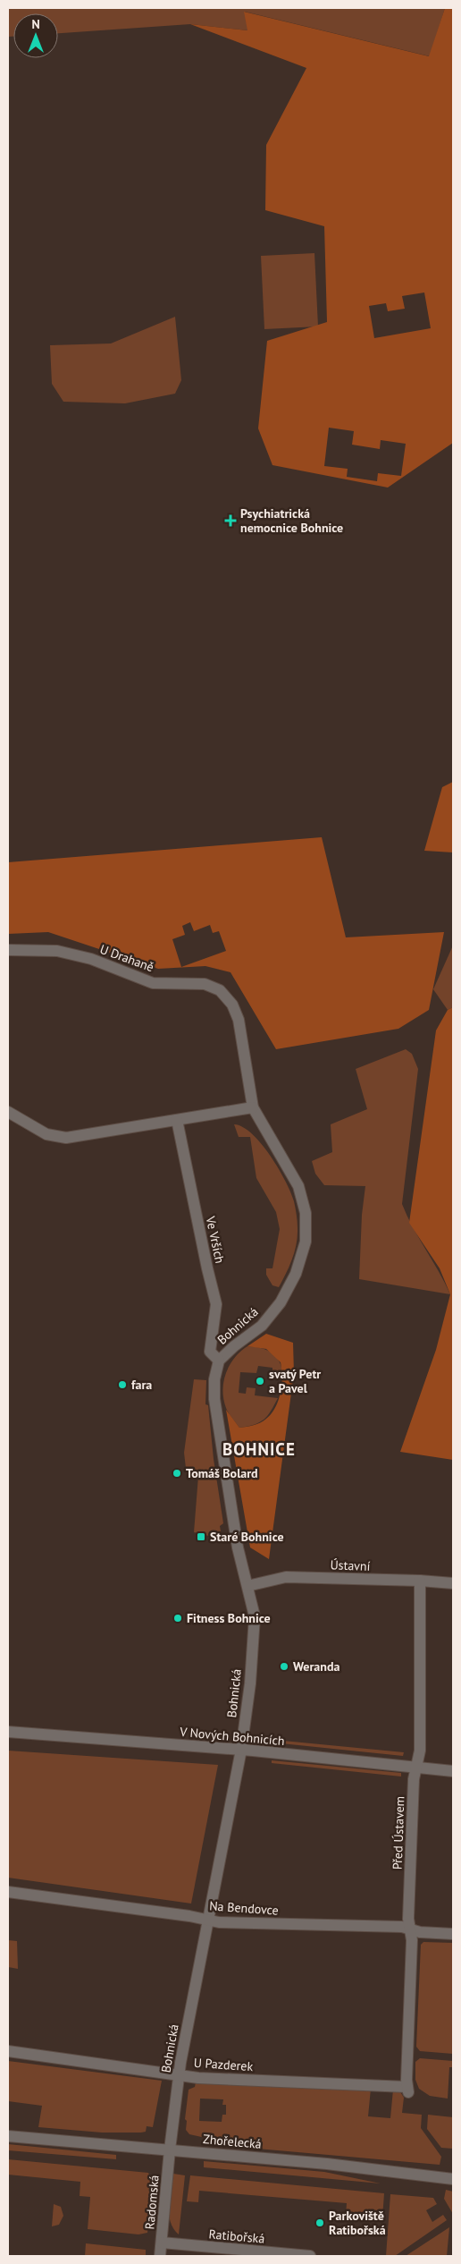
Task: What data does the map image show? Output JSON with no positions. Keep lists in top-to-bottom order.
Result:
{
  "streets": {
    "street": [
      "U Drahaně",
      "Ve Vrších",
      "Bohnická",
      "Ústavní",
      "V Nových Bohnicích",
      "Před Ústavem",
      "Na Bendovce",
      "U Pazderek",
      "Zhořelecká",
      "Radomská",
      "Ratibořská"
    ]
  },
  "crossings": [
    ["U Drahaně", "Bohnická"],
    ["Ve Vrších", "Bohnická"],
    ["Bohnická", "Ústavní"],
    ["Bohnická", "V Nových Bohnicích"],
    ["Bohnická", "Na Bendovce"],
    ["Bohnická", "U Pazderek"],
    ["Bohnická", "Zhořelecká"],
    ["Bohnická", "Radomská"],
    ["Ústavní", "Před Ústavem"],
    ["V Nových Bohnicích", "Před Ústavem"],
    ["Před Ústavem", "Na Bendovce"],
    ["Před Ústavem", "U Pazderek"],
    ["Zhořelecká", "Radomská"],
    ["Radomská", "Ratibořská"]
  ],
  "districts": ["BOHNICE"],
  "places": {
    "health": ["Psychiatrická nemocnice Bohnice"],
    "other": [
      "svatý Petr a Pavel",
      "fara",
      "Tomáš Bolard",
      "Fitness Bohnice",
      "Weranda",
      "Parkoviště Ratibořská"
    ],
    "transit": ["Staré Bohnice"]
  },
  "north": "top"
}
